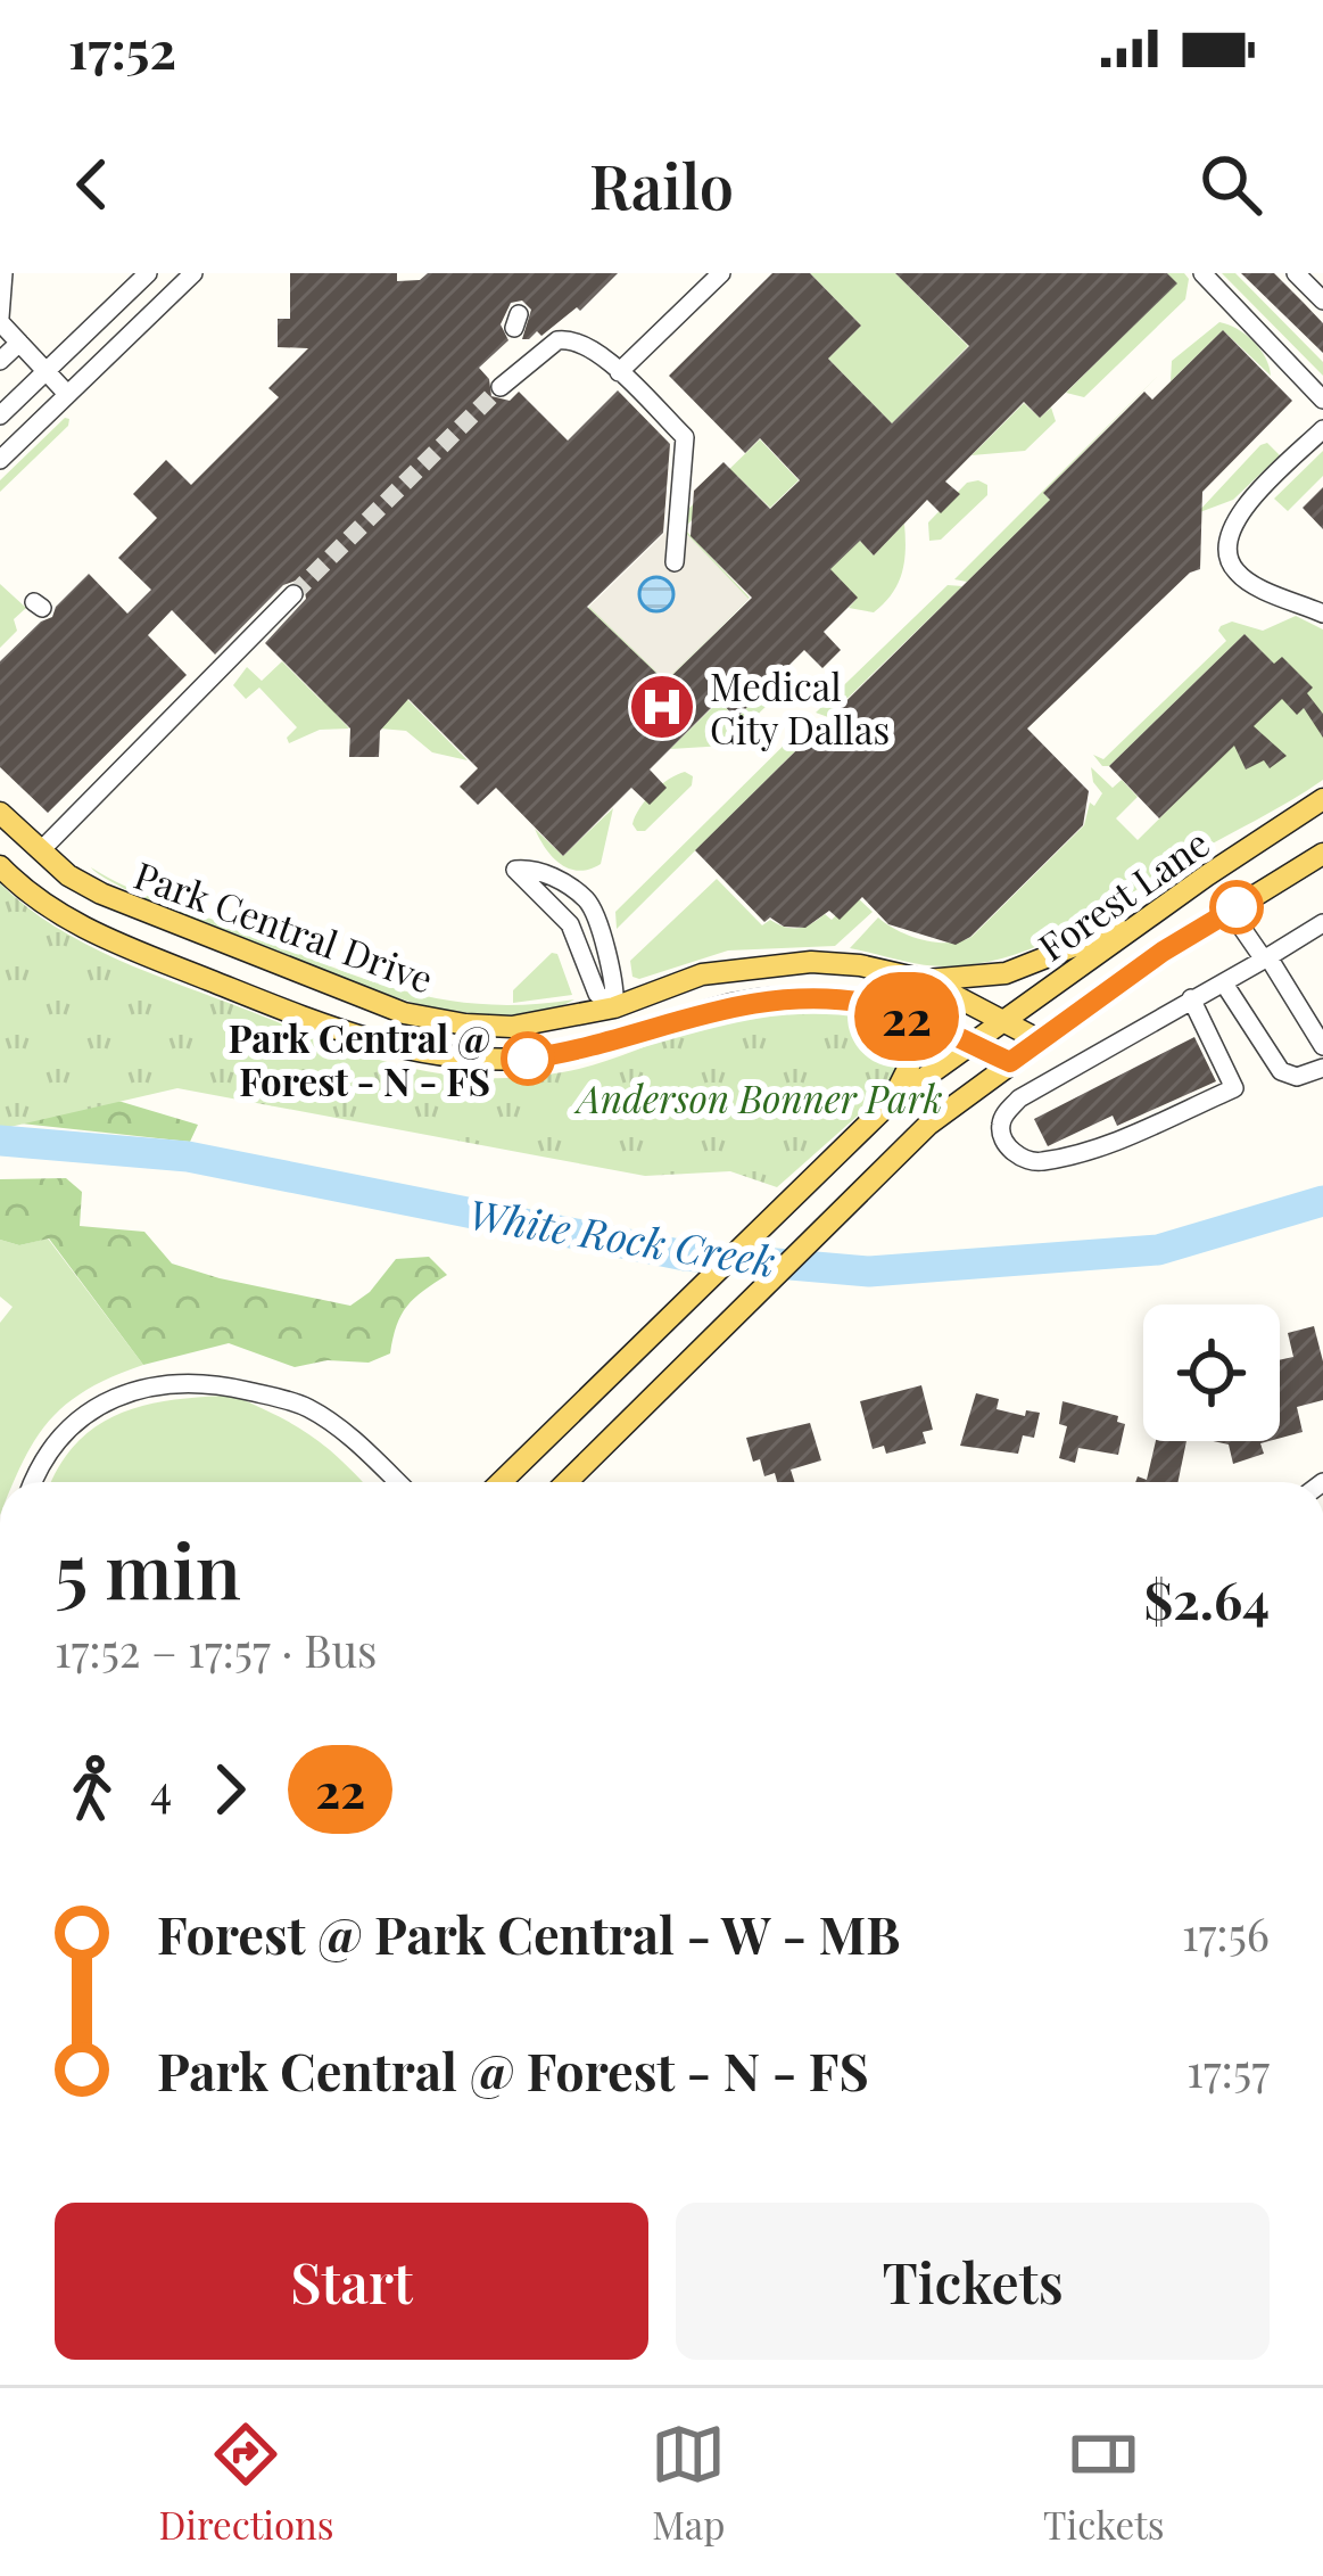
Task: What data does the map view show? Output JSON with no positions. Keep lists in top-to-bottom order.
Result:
{
  "streets": {
    "main road": ["Forest Lane", "Park Central Drive"]
  },
  "crossings": [
    ["Forest Lane", "Park Central Drive"]
  ],
  "water": ["White Rock Creek"],
  "parks": ["Anderson Bonner Park"],
  "places": {
    "hospital": ["Medical City Dallas"],
    "other": ["Park Central @ Forest - N - FS"]
  },
  "lines": ["bus line 22"],
  "page": {
    "status": "17:52",
    "header": "Railo",
    "on_map": "22",
    "heading": ["5 min", "17:52 – 17:57 · Bus", "$2.64"],
    "legs": ["4", "22"],
    "list": [
      {
        "name": "Forest @ Park Central - W - MB",
        "value": "17:56"
      },
      {
        "name": "Park Central @ Forest - N - FS",
        "value": "17:57"
      }
    ],
    "buttons": ["Start", "Tickets"],
    "tabs": ["Directions", "Map", "Tickets"]
  }
}
